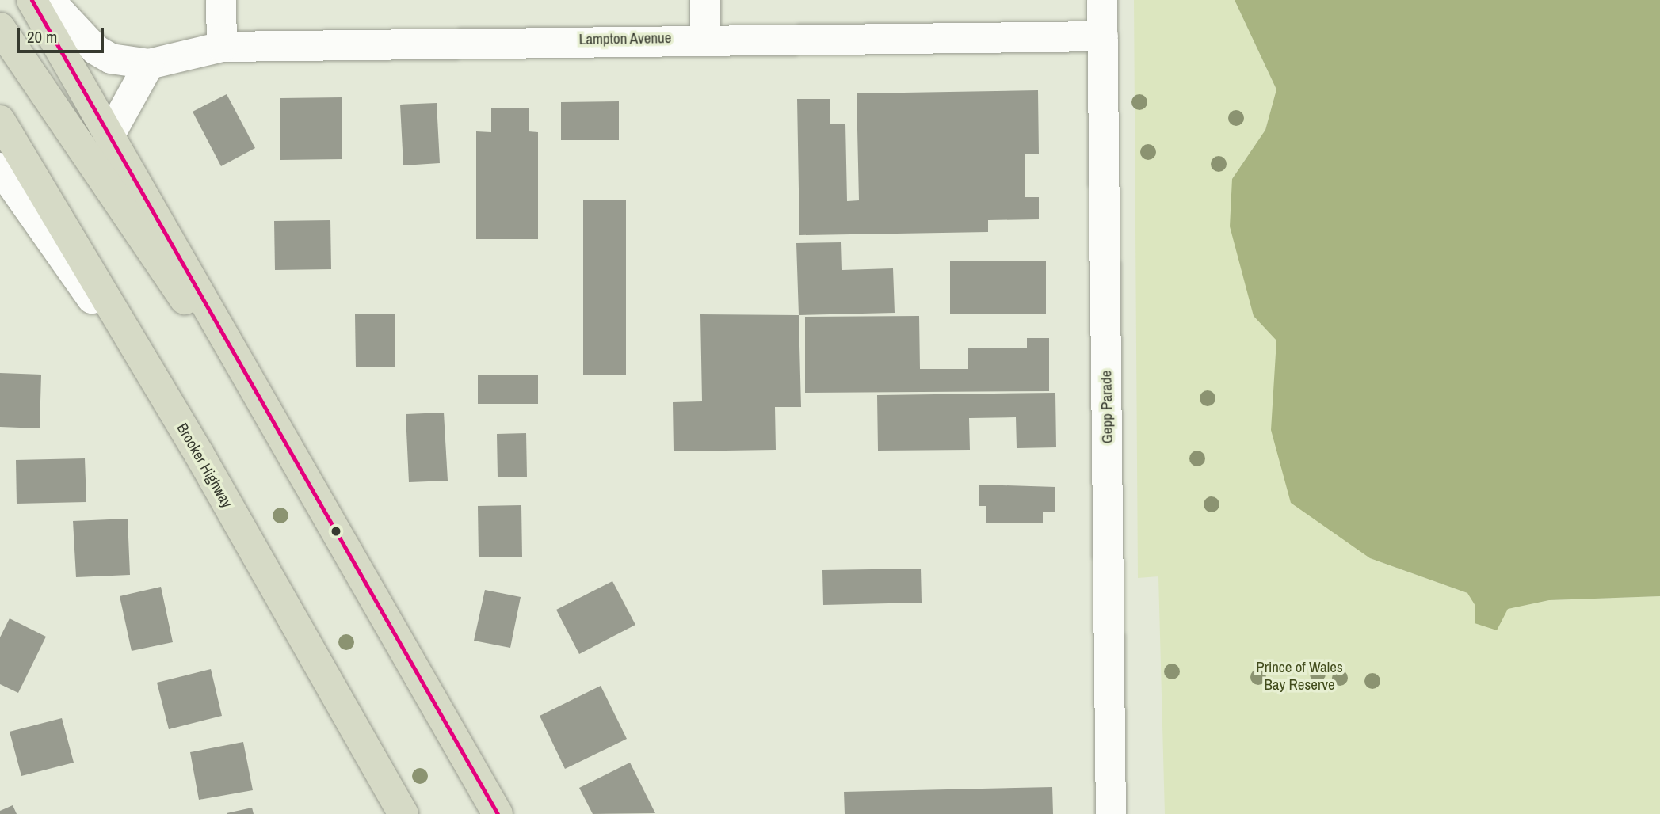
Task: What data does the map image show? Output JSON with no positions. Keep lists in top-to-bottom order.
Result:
{
  "streets": {
    "highway": ["Brooker Highway"],
    "street": ["Lampton Avenue", "Gepp Parade"]
  },
  "crossings": [
    ["Lampton Avenue", "Gepp Parade"]
  ],
  "parks": ["Prince of Wales Bay Reserve"],
  "scale_bar": "20 m"
}
